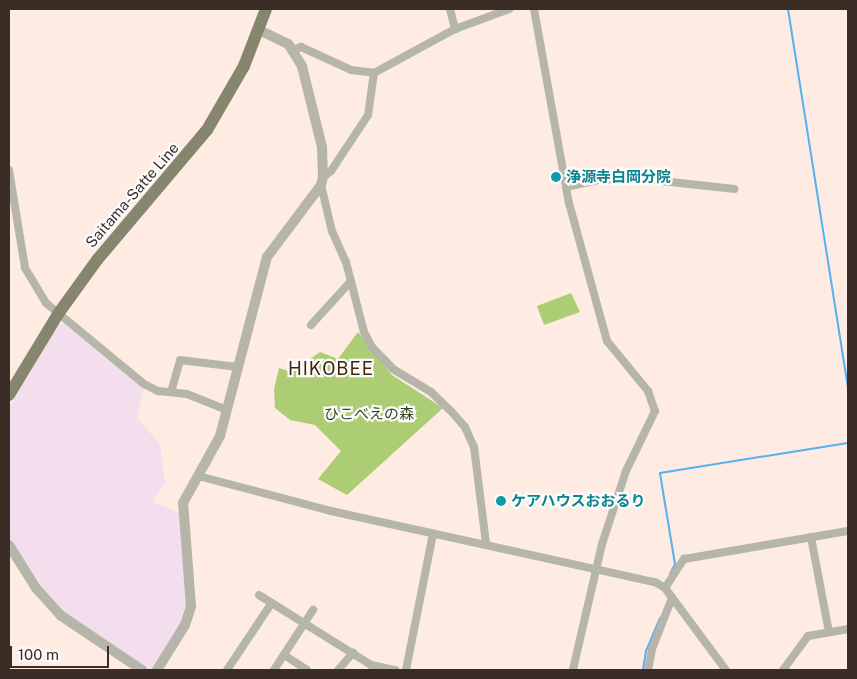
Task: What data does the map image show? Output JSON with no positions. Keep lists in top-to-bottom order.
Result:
{
  "streets": {
    "main road": ["Saitama-Satte Line"]
  },
  "districts": ["HIKOBEE"],
  "parks": ["ひこべえの森"],
  "places": ["浄源寺白岡分院", "ケアハウスおおるり"],
  "scale_bar": "100 m"
}
